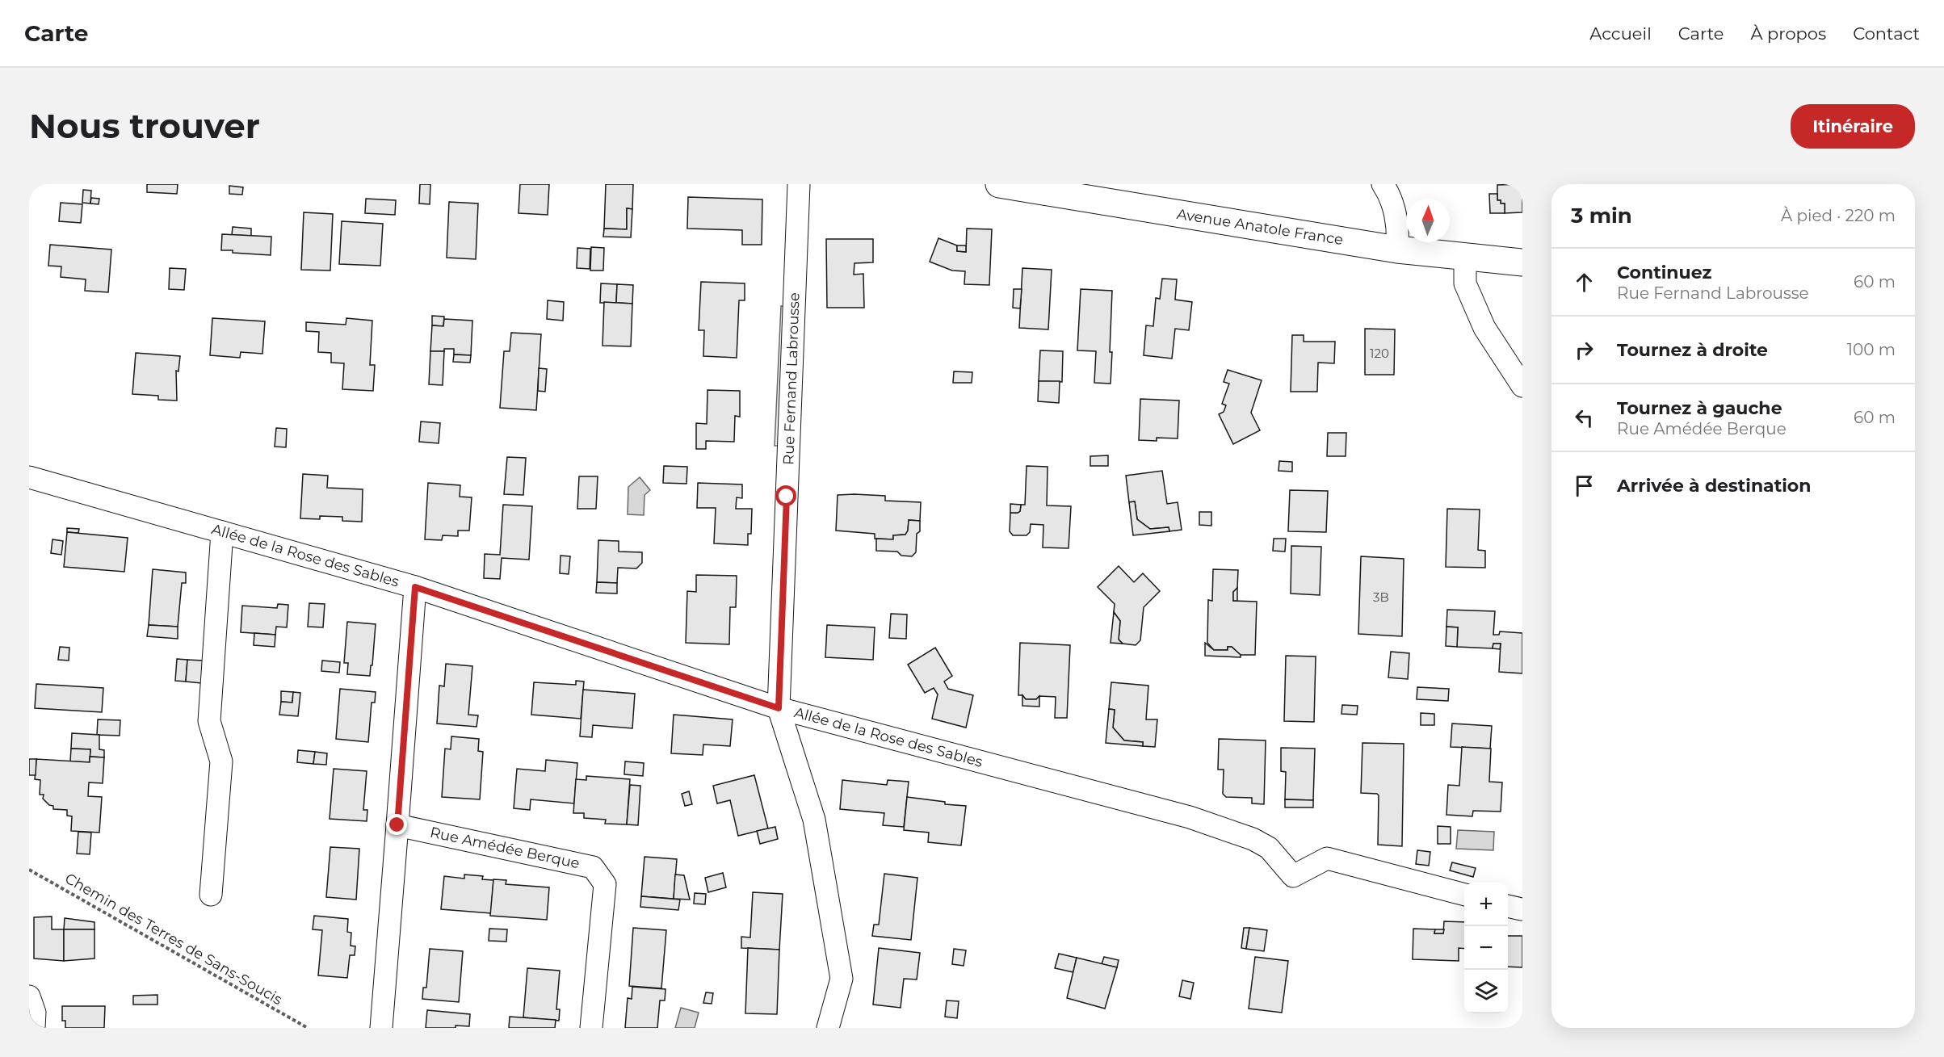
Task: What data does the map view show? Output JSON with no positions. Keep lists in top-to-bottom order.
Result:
{
  "streets": {
    "street": [
      "Avenue Anatole France",
      "Rue Fernand Labrousse",
      "Allée de la Rose des Sables",
      "Rue Amédée Berque"
    ],
    "path": ["Chemin des Terres de Sans-Soucis"]
  },
  "crossings": [
    ["Rue Fernand Labrousse", "Allée de la Rose des Sables"]
  ],
  "house_numbers": ["120", "3B"],
  "north": "top",
  "page": {
    "header": "Carte",
    "nav": [
      "Accueil",
      "Carte",
      "À propos",
      "Contact"
    ],
    "buttons": "Itinéraire",
    "title": "Nous trouver",
    "heading": ["3 min", "À pied · 220 m"],
    "list": [
      ["Continuez", "Rue Fernand Labrousse", "60 m"],
      ["Tournez à droite", "100 m"],
      ["Tournez à gauche", "Rue Amédée Berque", "60 m"],
      "Arrivée à destination"
    ],
    "map_buttons": ["+", "−"]
  }
}
